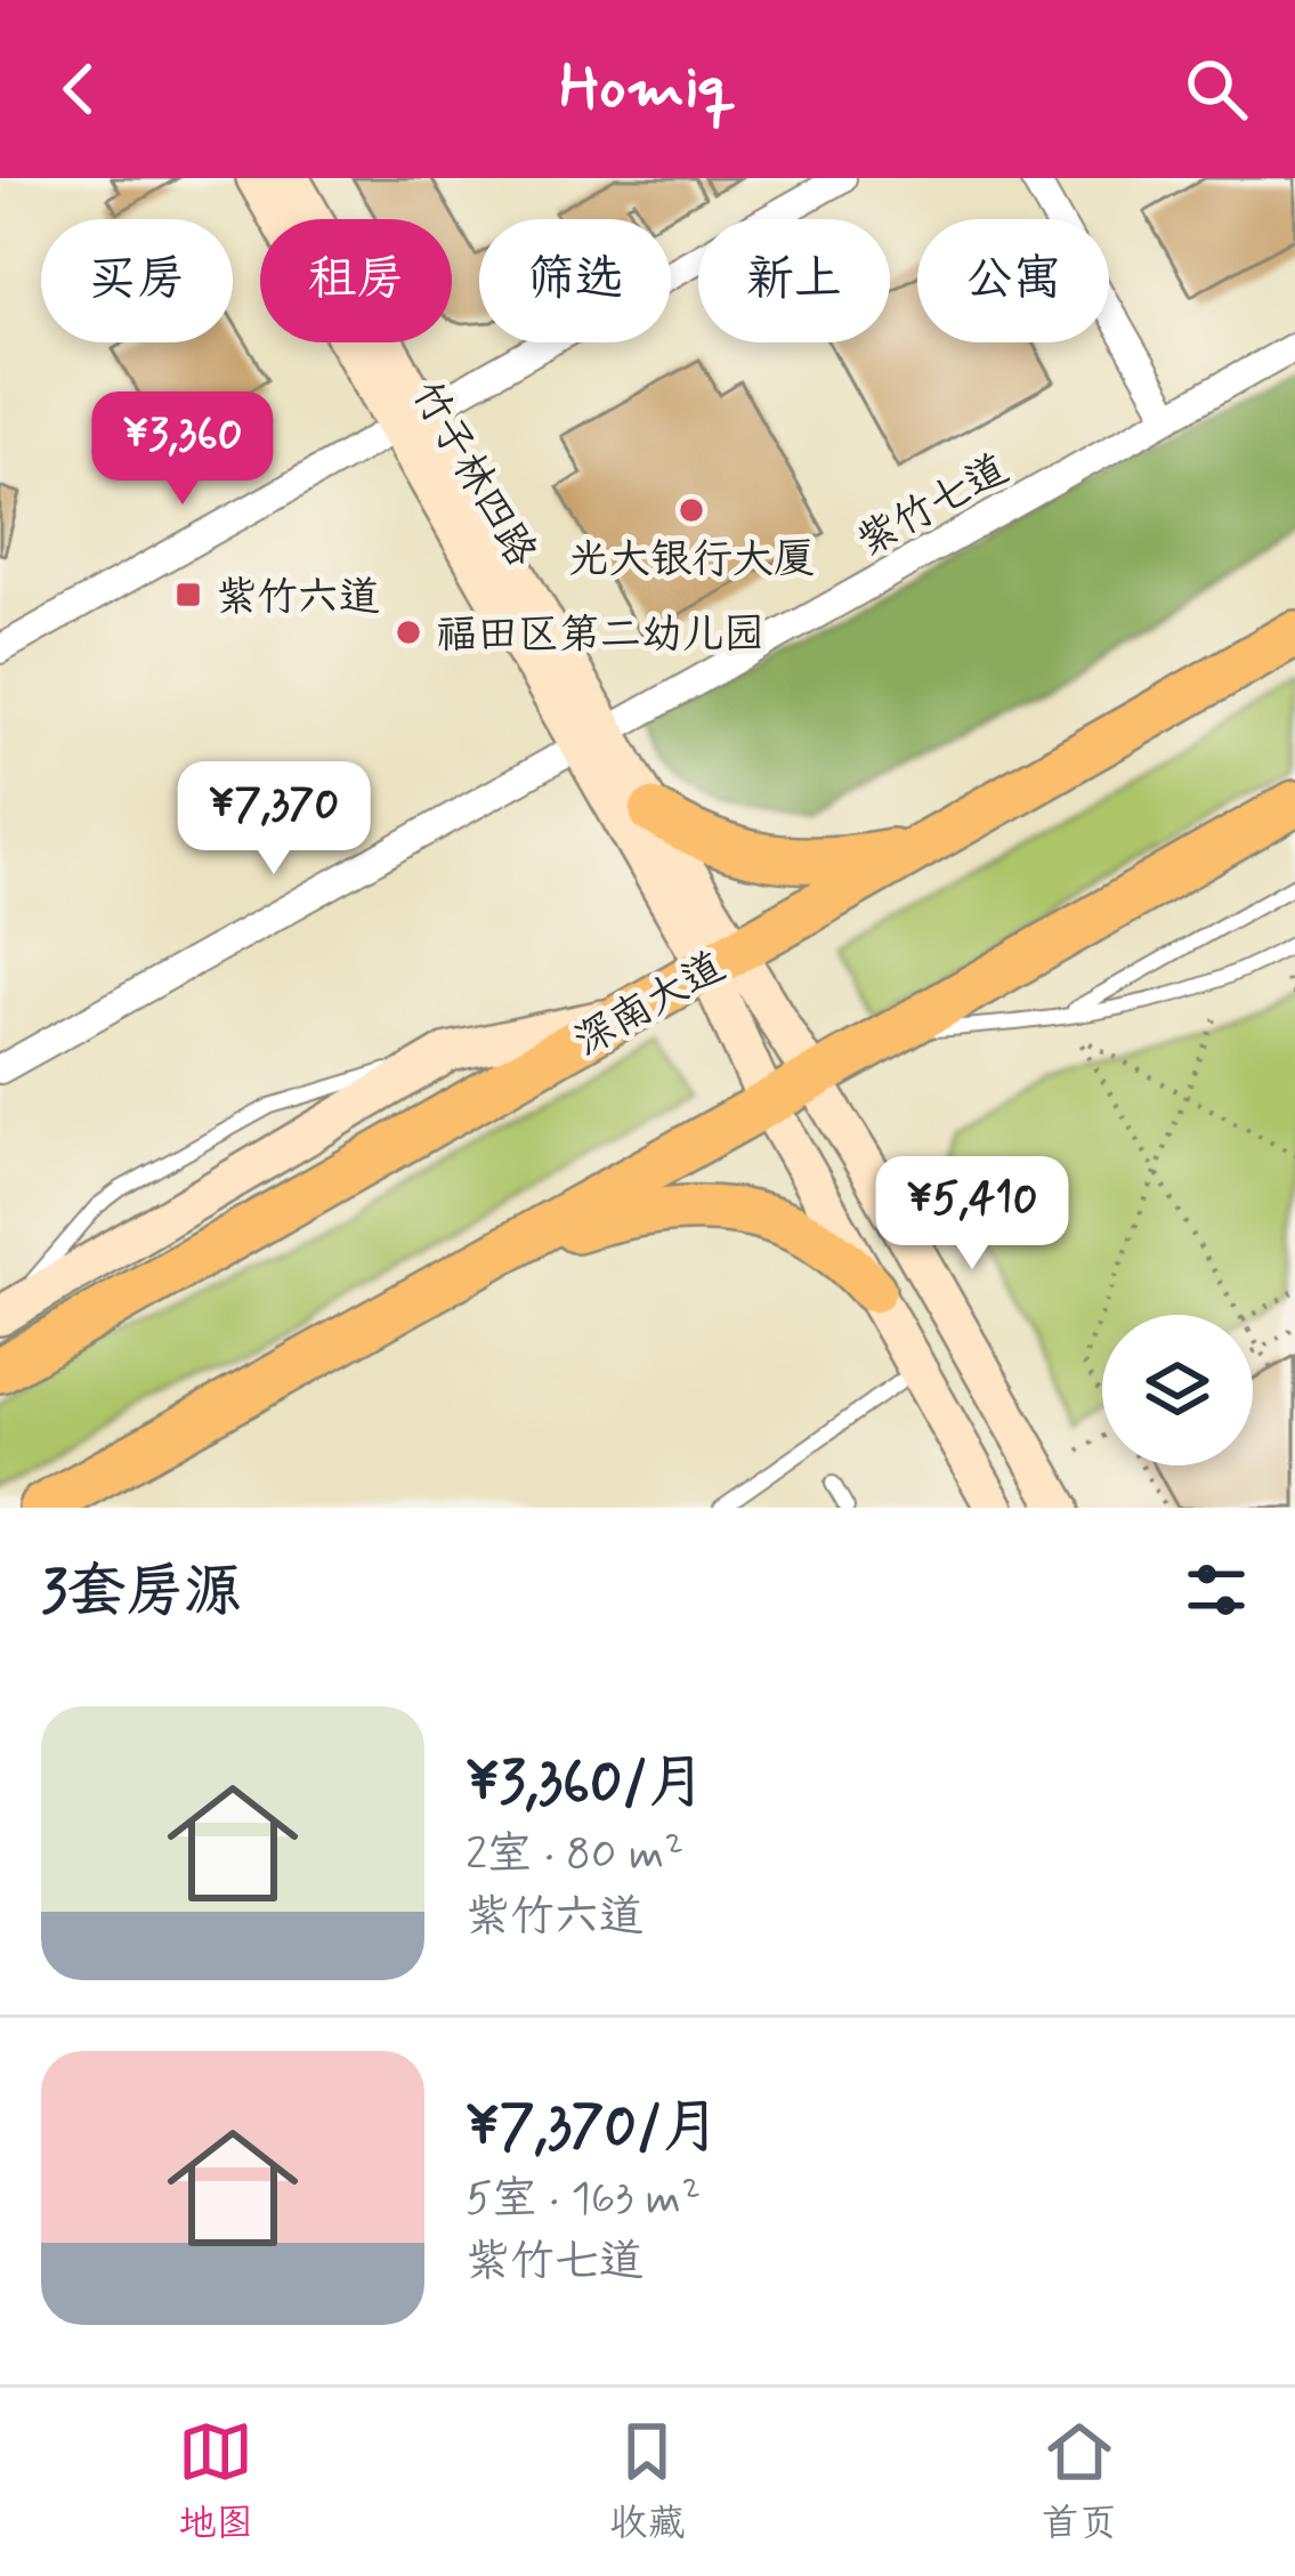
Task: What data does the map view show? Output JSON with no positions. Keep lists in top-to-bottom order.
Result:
{
  "streets": {
    "main road": ["深南大道"],
    "street": ["竹子林四路", "紫竹七道"]
  },
  "crossings": [
    ["竹子林四路", "紫竹七道"],
    ["竹子林四路", "深南大道"]
  ],
  "places": {
    "other": ["光大银行大厦", "福田区第二幼儿园"],
    "transit": ["紫竹六道"]
  },
  "page": {
    "header": "Homiq",
    "chip": [
      "买房",
      "租房",
      "筛选",
      "新上",
      "公寓"
    ],
    "price": ["¥3,360", "¥7,370", "¥5,410"],
    "heading": "3套房源",
    "list": [
      {
        "name": "¥3,360/月",
        "note": "2室 · 80 m² · 紫竹六道"
      },
      {
        "name": "¥7,370/月",
        "note": "5室 · 163 m² · 紫竹七道"
      }
    ],
    "tabs": ["地图", "收藏", "首页"]
  }
}
